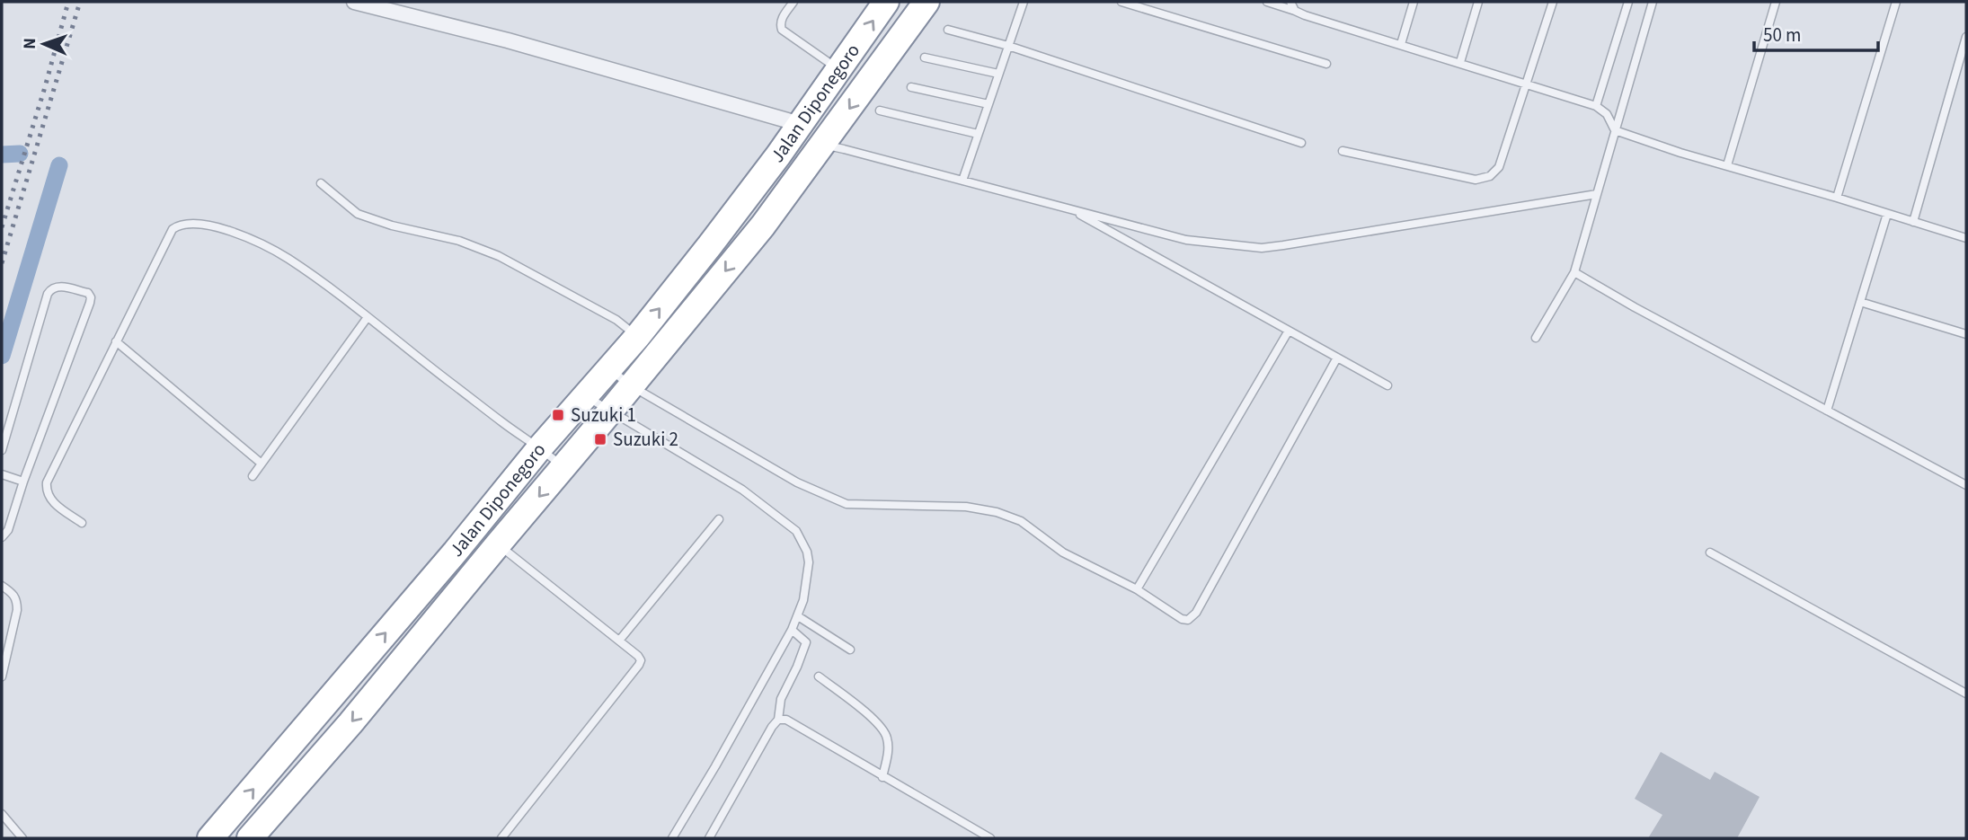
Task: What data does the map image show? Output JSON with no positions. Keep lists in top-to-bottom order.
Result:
{
  "streets": {
    "highway": ["Jalan Diponegoro"]
  },
  "places": {
    "transit": ["Suzuki 1", "Suzuki 2"]
  },
  "scale_bar": "50 m",
  "north": "left"
}
